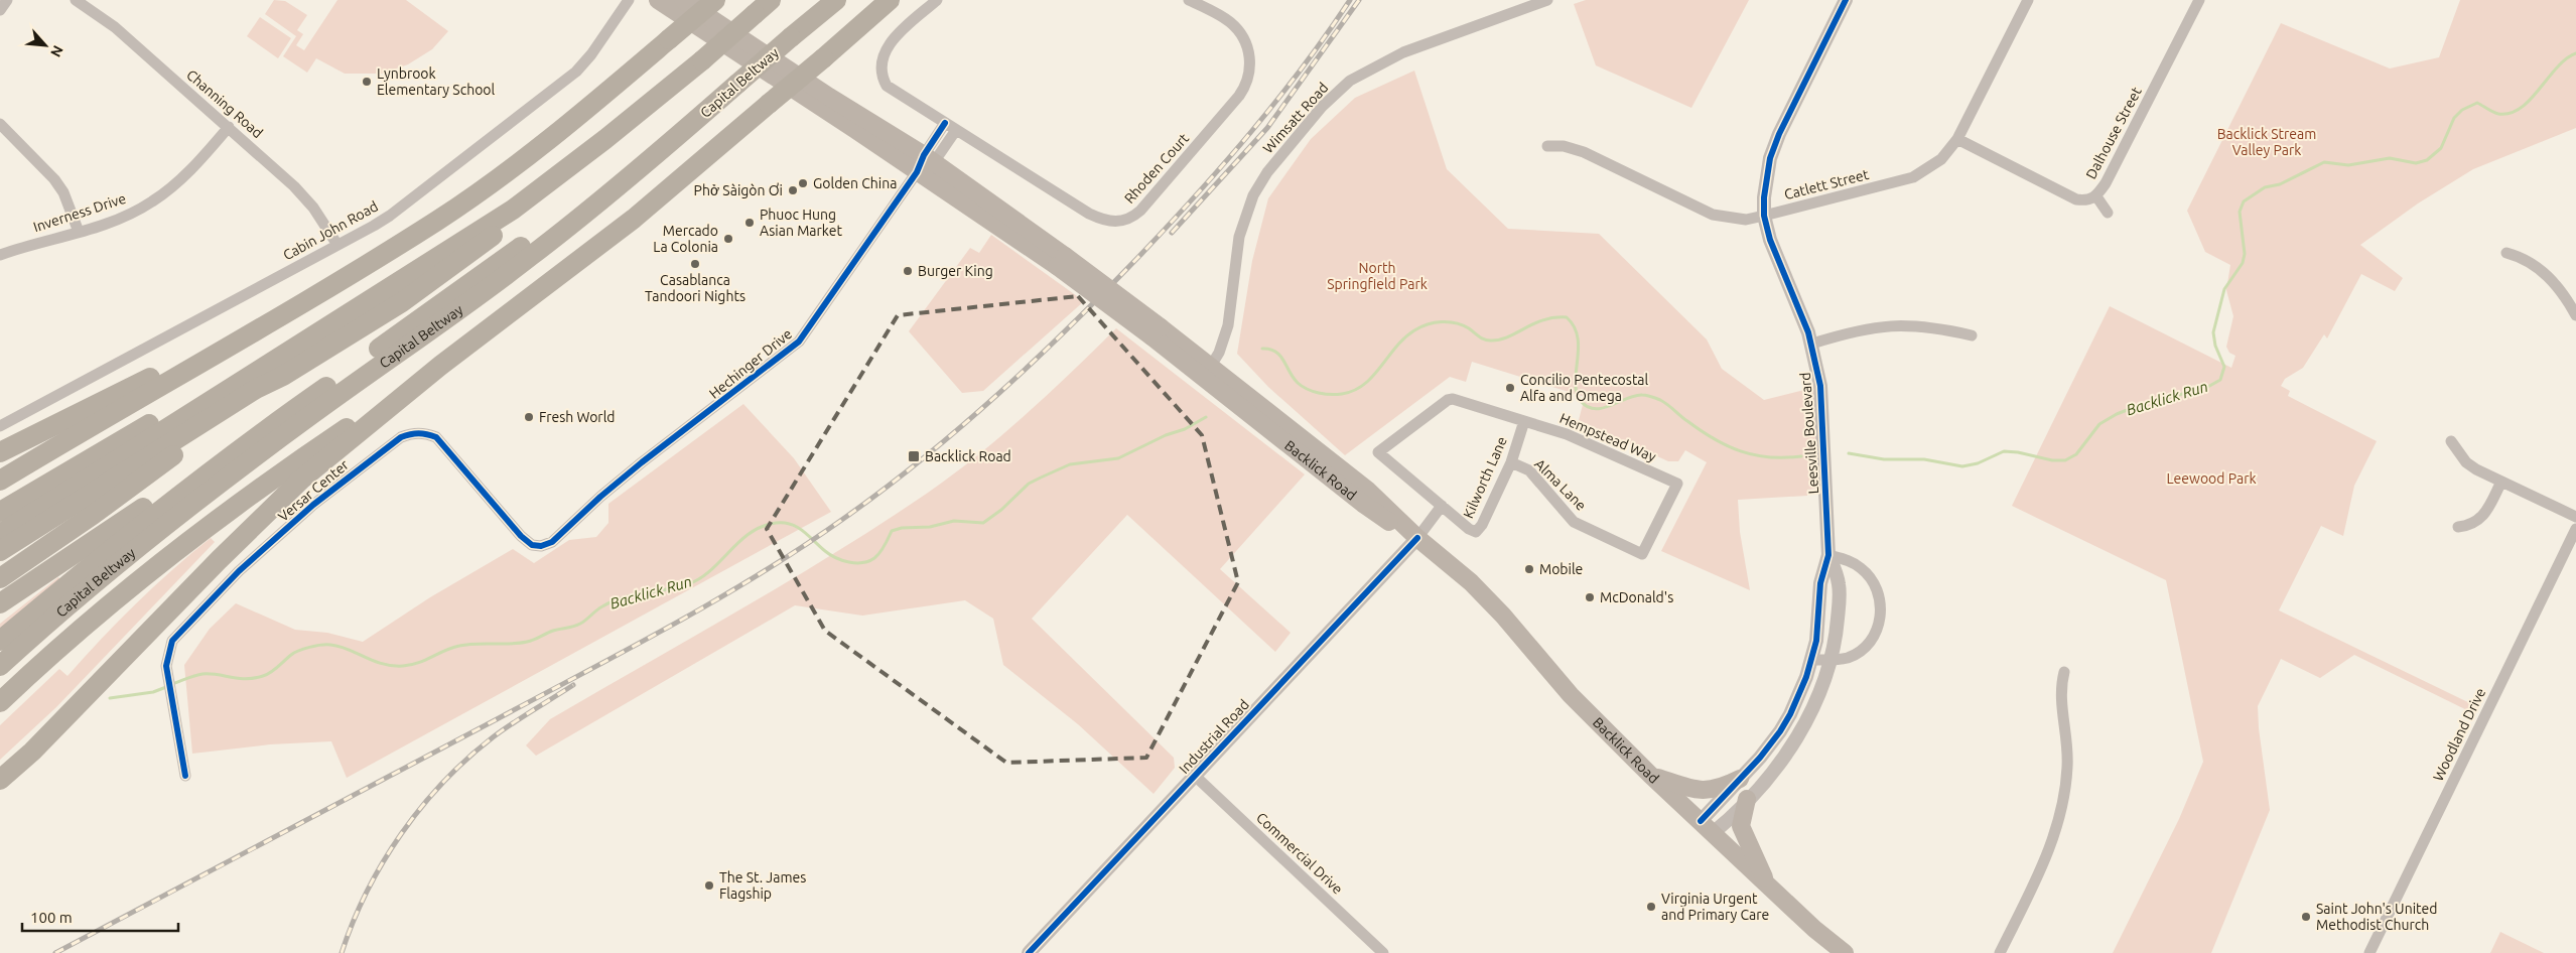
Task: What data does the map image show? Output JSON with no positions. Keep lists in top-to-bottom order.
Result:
{
  "streets": {
    "highway": ["Capital Beltway"],
    "main road": ["Backlick Road"],
    "street": [
      "Channing Road",
      "Wimsatt Road",
      "Dalhouse Street",
      "Rhoden Court",
      "Catlett Street",
      "Inverness Drive",
      "Cabin John Road",
      "Hechinger Drive",
      "Leesville Boulevard",
      "Hempstead Way",
      "Kilworth Lane",
      "Alma Lane",
      "Versar Center",
      "Woodland Drive",
      "Industrial Road",
      "Commercial Drive"
    ]
  },
  "crossings": [
    ["Channing Road", "Inverness Drive"],
    ["Channing Road", "Cabin John Road"],
    ["Wimsatt Road", "Backlick Road"],
    ["Dalhouse Street", "Catlett Street"],
    ["Catlett Street", "Leesville Boulevard"],
    ["Hechinger Drive", "Backlick Road"],
    ["Hechinger Drive", "Versar Center"],
    ["Leesville Boulevard", "Backlick Road"],
    ["Hempstead Way", "Kilworth Lane"],
    ["Hempstead Way", "Alma Lane"],
    ["Backlick Road", "Kilworth Lane"],
    ["Backlick Road", "Industrial Road"],
    ["Kilworth Lane", "Alma Lane"],
    ["Kilworth Lane", "Industrial Road"],
    ["Industrial Road", "Commercial Drive"]
  ],
  "water": ["Backlick Run"],
  "parks": ["Backlick Stream Valley Park", "North Springfield Park", "Leewood Park"],
  "places": {
    "other": [
      "Lynbrook Elementary School",
      "Golden China",
      "Phở Sàigòn Ơi",
      "Phuoc Hung Asian Market",
      "Mercado La Colonia",
      "Casablanca Tandoori Nights",
      "Burger King",
      "Concilio Pentecostal Alfa and Omega",
      "Fresh World",
      "Mobile",
      "McDonald's",
      "The St. James Flagship",
      "Virginia Urgent and Primary Care",
      "Saint John's United Methodist Church"
    ],
    "transit": ["Backlick Road"]
  },
  "scale_bar": "100 m",
  "north": "bottom right"
}
